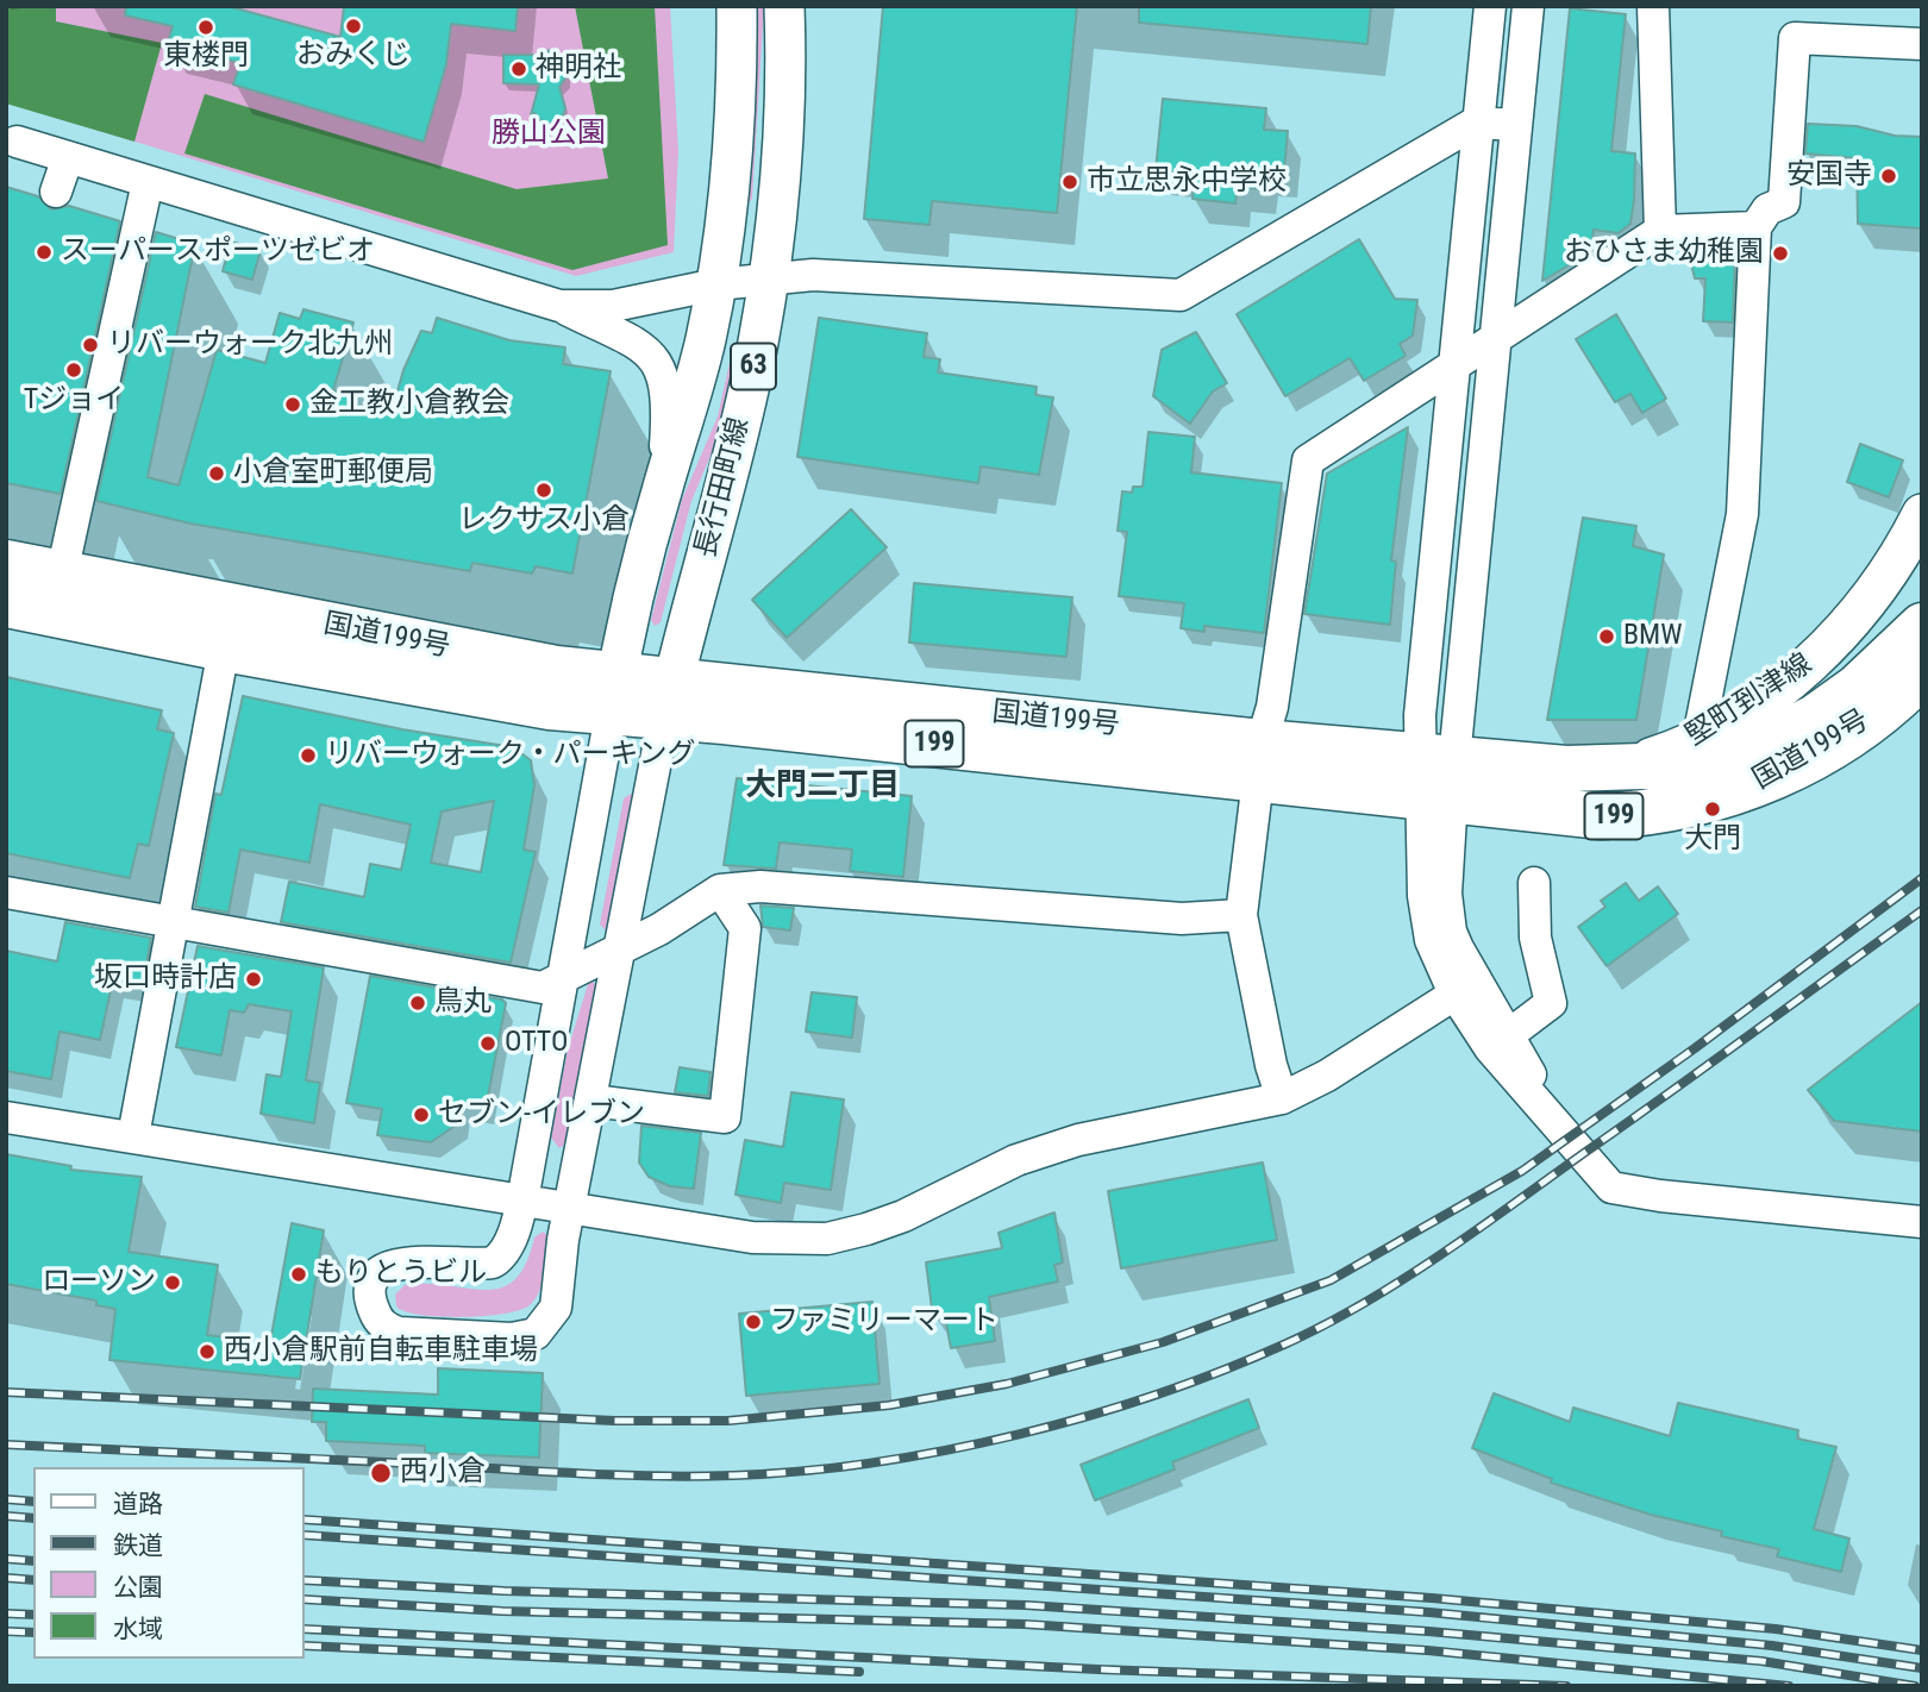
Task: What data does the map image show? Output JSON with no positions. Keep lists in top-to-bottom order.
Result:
{
  "streets": {
    "highway": ["国道199号", "199"],
    "main road": ["63", "長行田町線", "堅町到津線"]
  },
  "crossings": [
    ["長行田町線", "国道199号"],
    ["国道199号", "堅町到津線"]
  ],
  "districts": ["大門二丁目"],
  "parks": ["勝山公園"],
  "places": [
    "おみくじ",
    "東楼門",
    "神明社",
    "安国寺",
    "市立思永中学校",
    "スーパースポーツゼビオ",
    "おひさま幼稚園",
    "リバーウォーク北九州",
    "Tジョイ",
    "金工教小倉教会",
    "小倉室町郵便局",
    "レクサス小倉",
    "BMW",
    "リバーウォーク・パーキング",
    "大門",
    "坂口時計店",
    "鳥丸",
    "OTTO",
    "セブン-イレブン",
    "もりとうビル",
    "ローソン",
    "ファミリーマート",
    "西小倉駅前自転車駐車場",
    "西小倉"
  ],
  "legend": [
    "道路",
    "鉄道",
    "公園",
    "水域"
  ]
}
